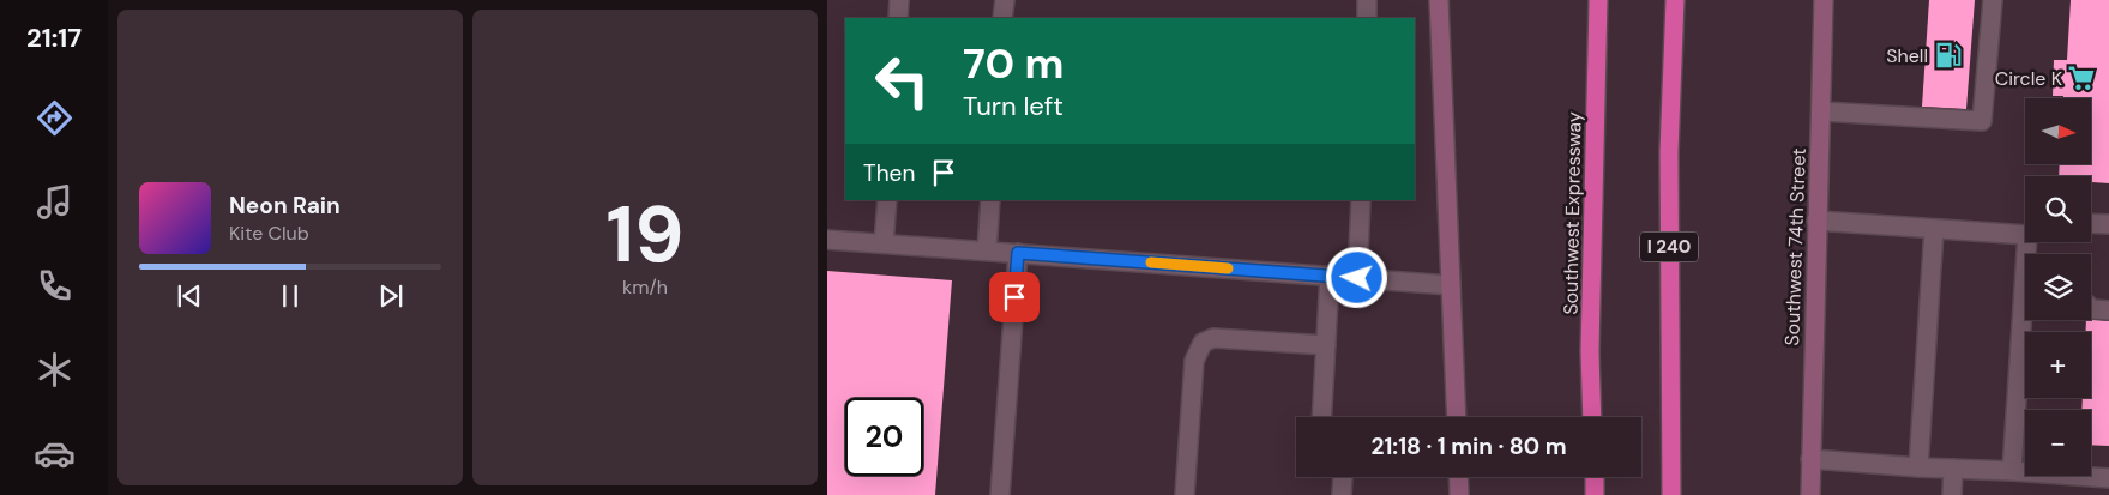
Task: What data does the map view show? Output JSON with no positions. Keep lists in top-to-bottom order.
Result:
{
  "streets": {
    "highway": ["Southwest Expressway", "I 240"],
    "main road": ["Southwest 74th Street"]
  },
  "places": {
    "fuel station": ["Shell"],
    "supermarket": ["Circle K"]
  },
  "north": "right",
  "page": {
    "tabs": "21:17",
    "tile": ["19", "km/h"],
    "turn": ["70 m", "Turn left"],
    "map_buttons": ["+", "−"],
    "then": "Then",
    "song": ["Neon Rain", "Kite Club"],
    "limit": "20",
    "trip": "21:18 · 1 min · 80 m"
  }
}
